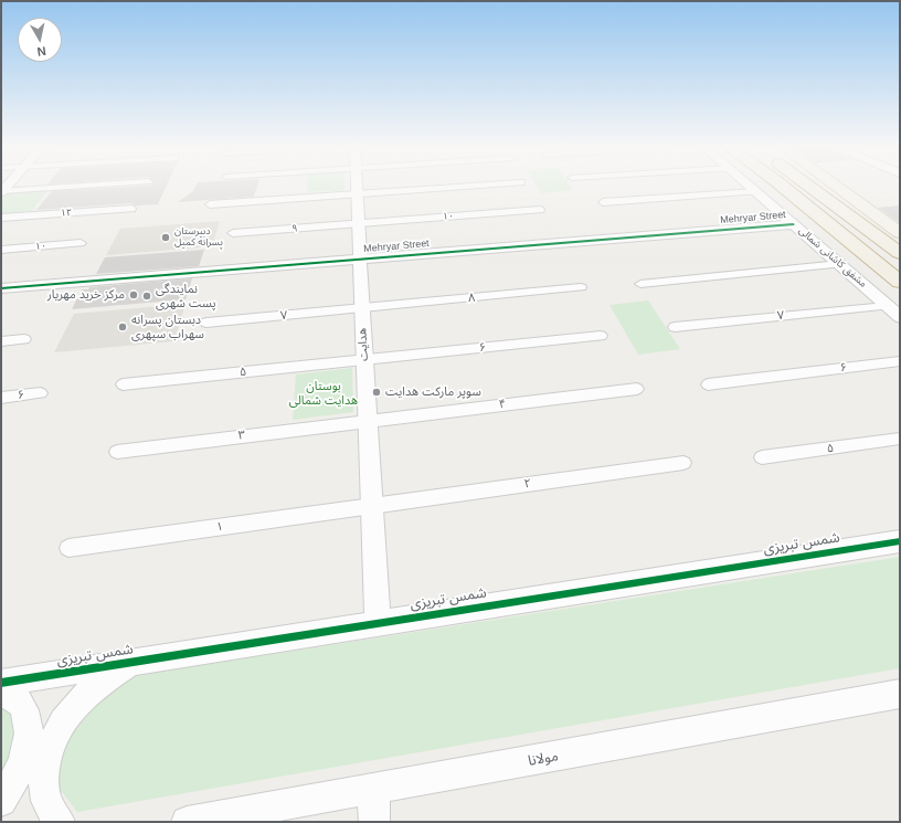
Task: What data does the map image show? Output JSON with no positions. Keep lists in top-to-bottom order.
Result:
{
  "streets": {
    "street": [
      "۱۲",
      "۱۰",
      "Mehryar Street",
      "۹",
      "مشفق کاشانی شمالی",
      "۸",
      "۷",
      "هدایت",
      "۶",
      "۵",
      "۴",
      "۳",
      "۲",
      "۱",
      "شمس تبریزی",
      "مولانا"
    ]
  },
  "crossings": [
    ["۱۰", "۹"],
    ["۱۰", "هدایت"],
    ["Mehryar Street", "مشفق کاشانی شمالی"],
    ["Mehryar Street", "هدایت"],
    ["۹", "هدایت"],
    ["مشفق کاشانی شمالی", "۷"],
    ["۸", "۷"],
    ["۸", "هدایت"],
    ["۷", "هدایت"],
    ["هدایت", "۶"],
    ["هدایت", "۵"],
    ["هدایت", "۴"],
    ["هدایت", "۳"],
    ["هدایت", "۲"],
    ["هدایت", "۱"],
    ["هدایت", "شمس تبریزی"],
    ["۶", "۵"],
    ["۴", "۳"],
    ["۲", "۱"]
  ],
  "parks": ["بوستان هدایت شمالی"],
  "places": [
    "دبیرستان پسرانه کمیل",
    "مرکز خرید مهریار",
    "نمایندگی پست شهری",
    "دبستان پسرانه سهراب سپهری",
    "سوپر مارکت هدایت"
  ],
  "north": "bottom"
}
